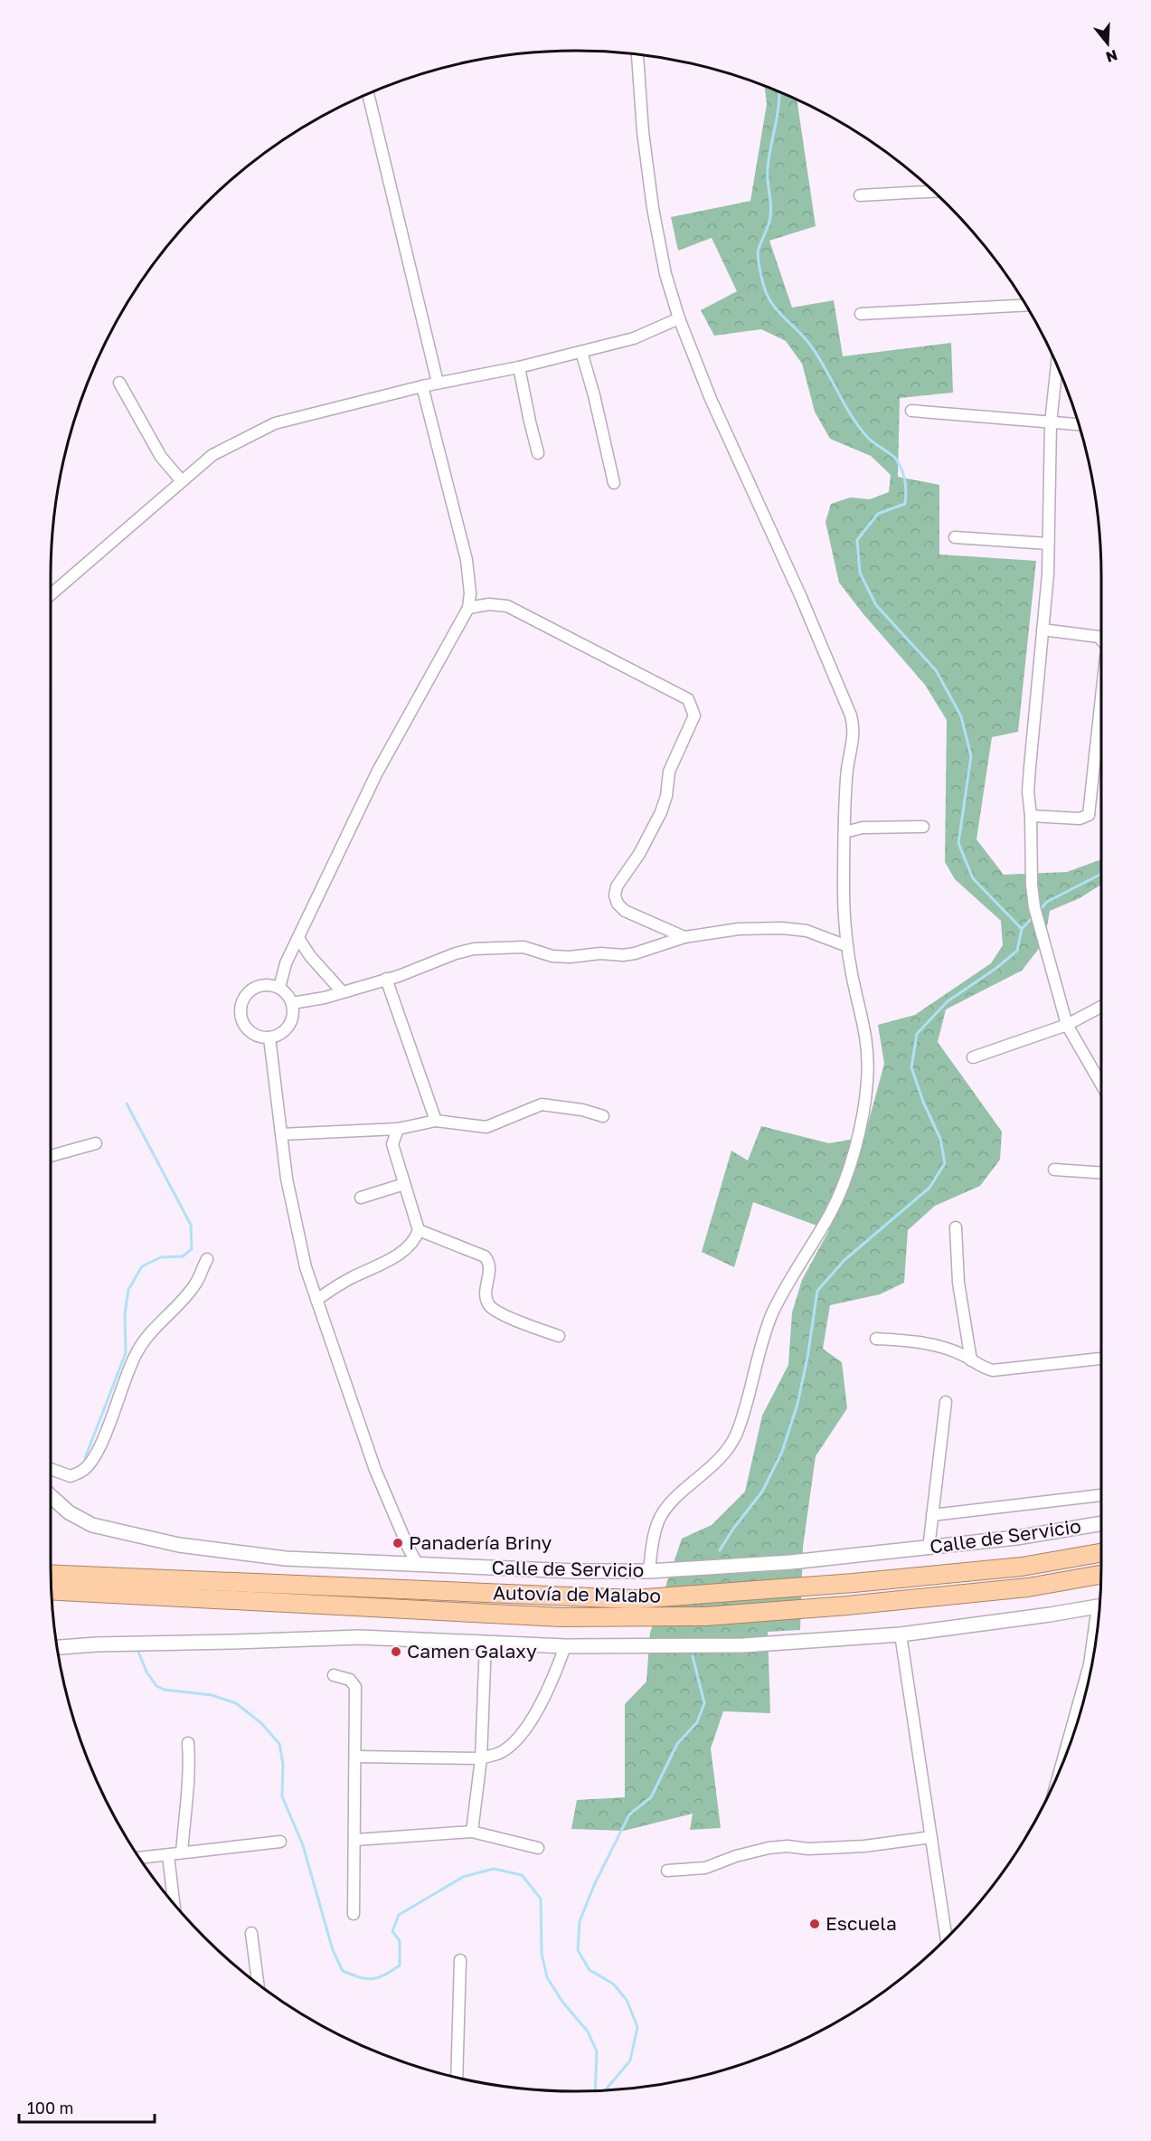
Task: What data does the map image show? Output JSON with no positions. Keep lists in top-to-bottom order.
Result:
{
  "streets": {
    "highway": ["Autovía de Malabo"],
    "street": ["Calle de Servicio"]
  },
  "places": ["Panadería Briny", "Camen Galaxy", "Escuela"],
  "scale_bar": "100 m",
  "north": "bottom"
}
